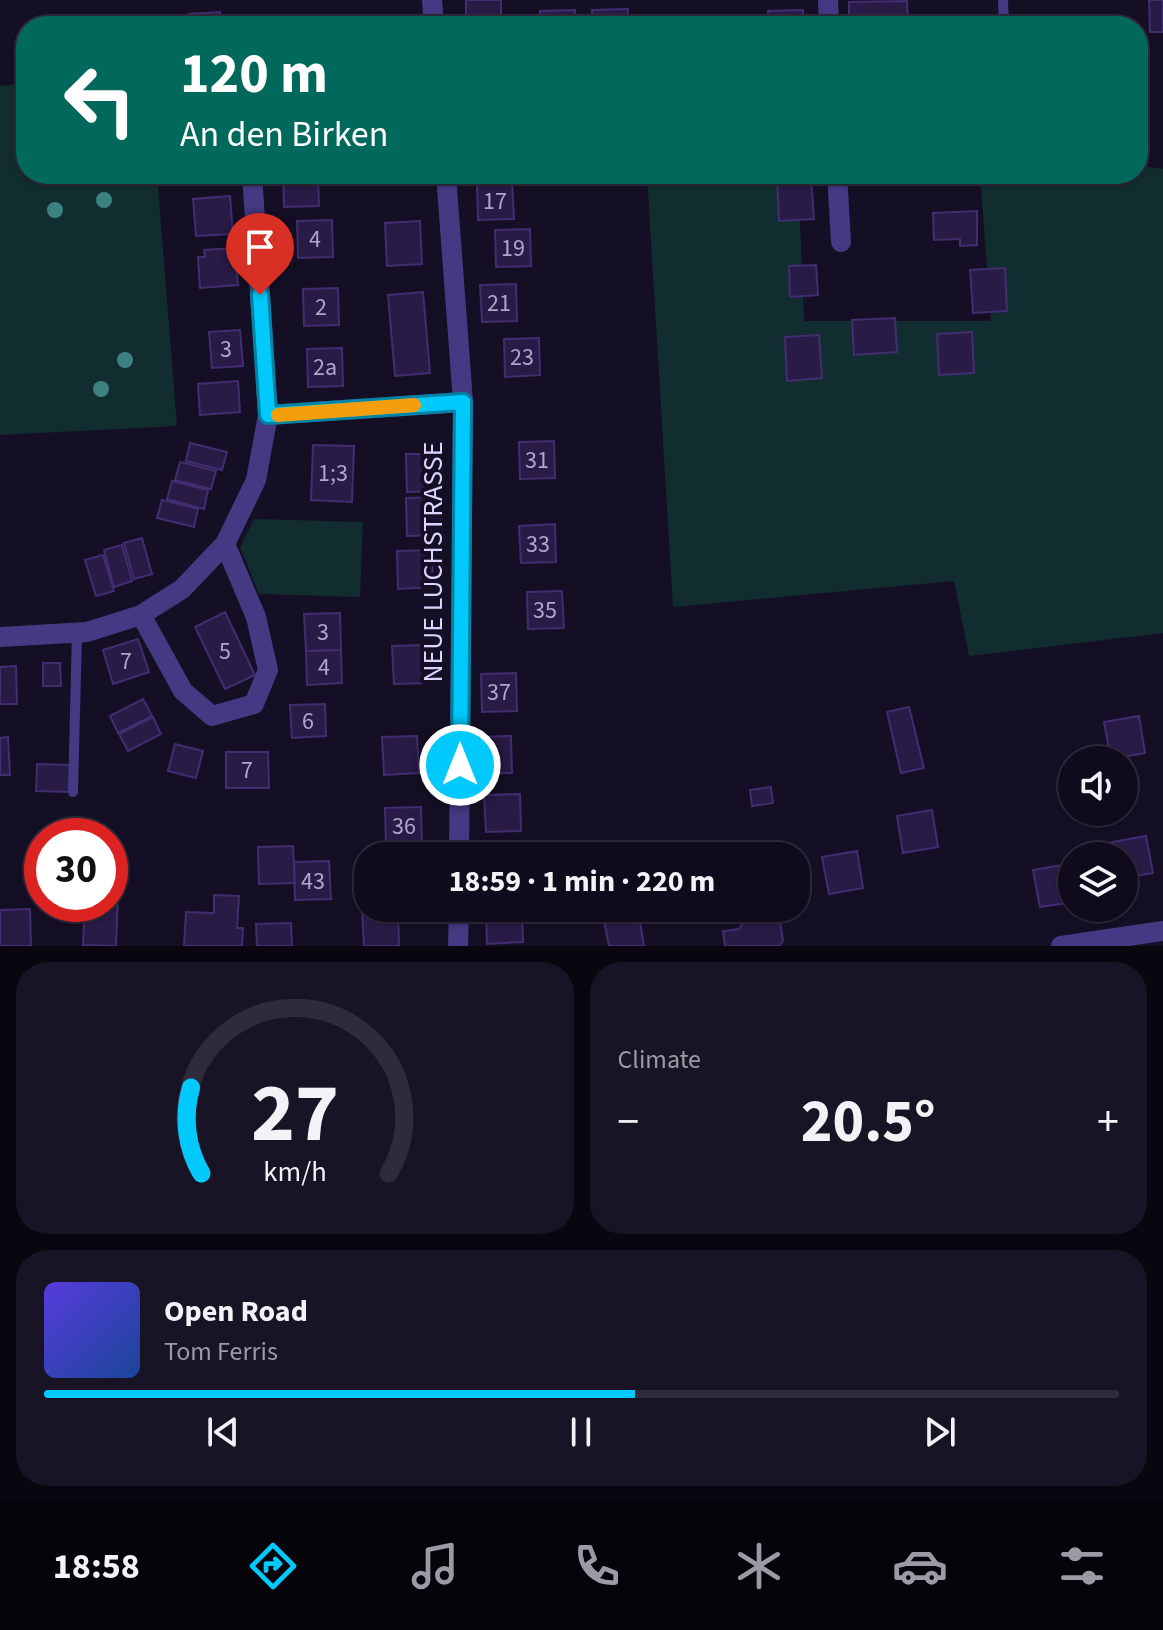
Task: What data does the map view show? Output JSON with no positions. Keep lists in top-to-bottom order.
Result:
{
  "streets": {
    "street": ["NEUE LUCHSTRASSE"]
  },
  "house_numbers": [
    "17",
    "4",
    "19",
    "21",
    "2",
    "3",
    "23",
    "2a",
    "31",
    "1;3",
    "33",
    "35",
    "3",
    "5",
    "7",
    "4",
    "37",
    "6",
    "7",
    "36",
    "43"
  ],
  "page": {
    "turn": ["120 m", "An den Birken"],
    "limit": "30",
    "trip": "18:59 · 1 min · 220 m",
    "tile": "Climate",
    "heat": ["−", "20.5°", "+"],
    "song": ["Open Road", "Tom Ferris"],
    "tabs": "18:58",
    "gauge": ["27", "km/h"]
  }
}
